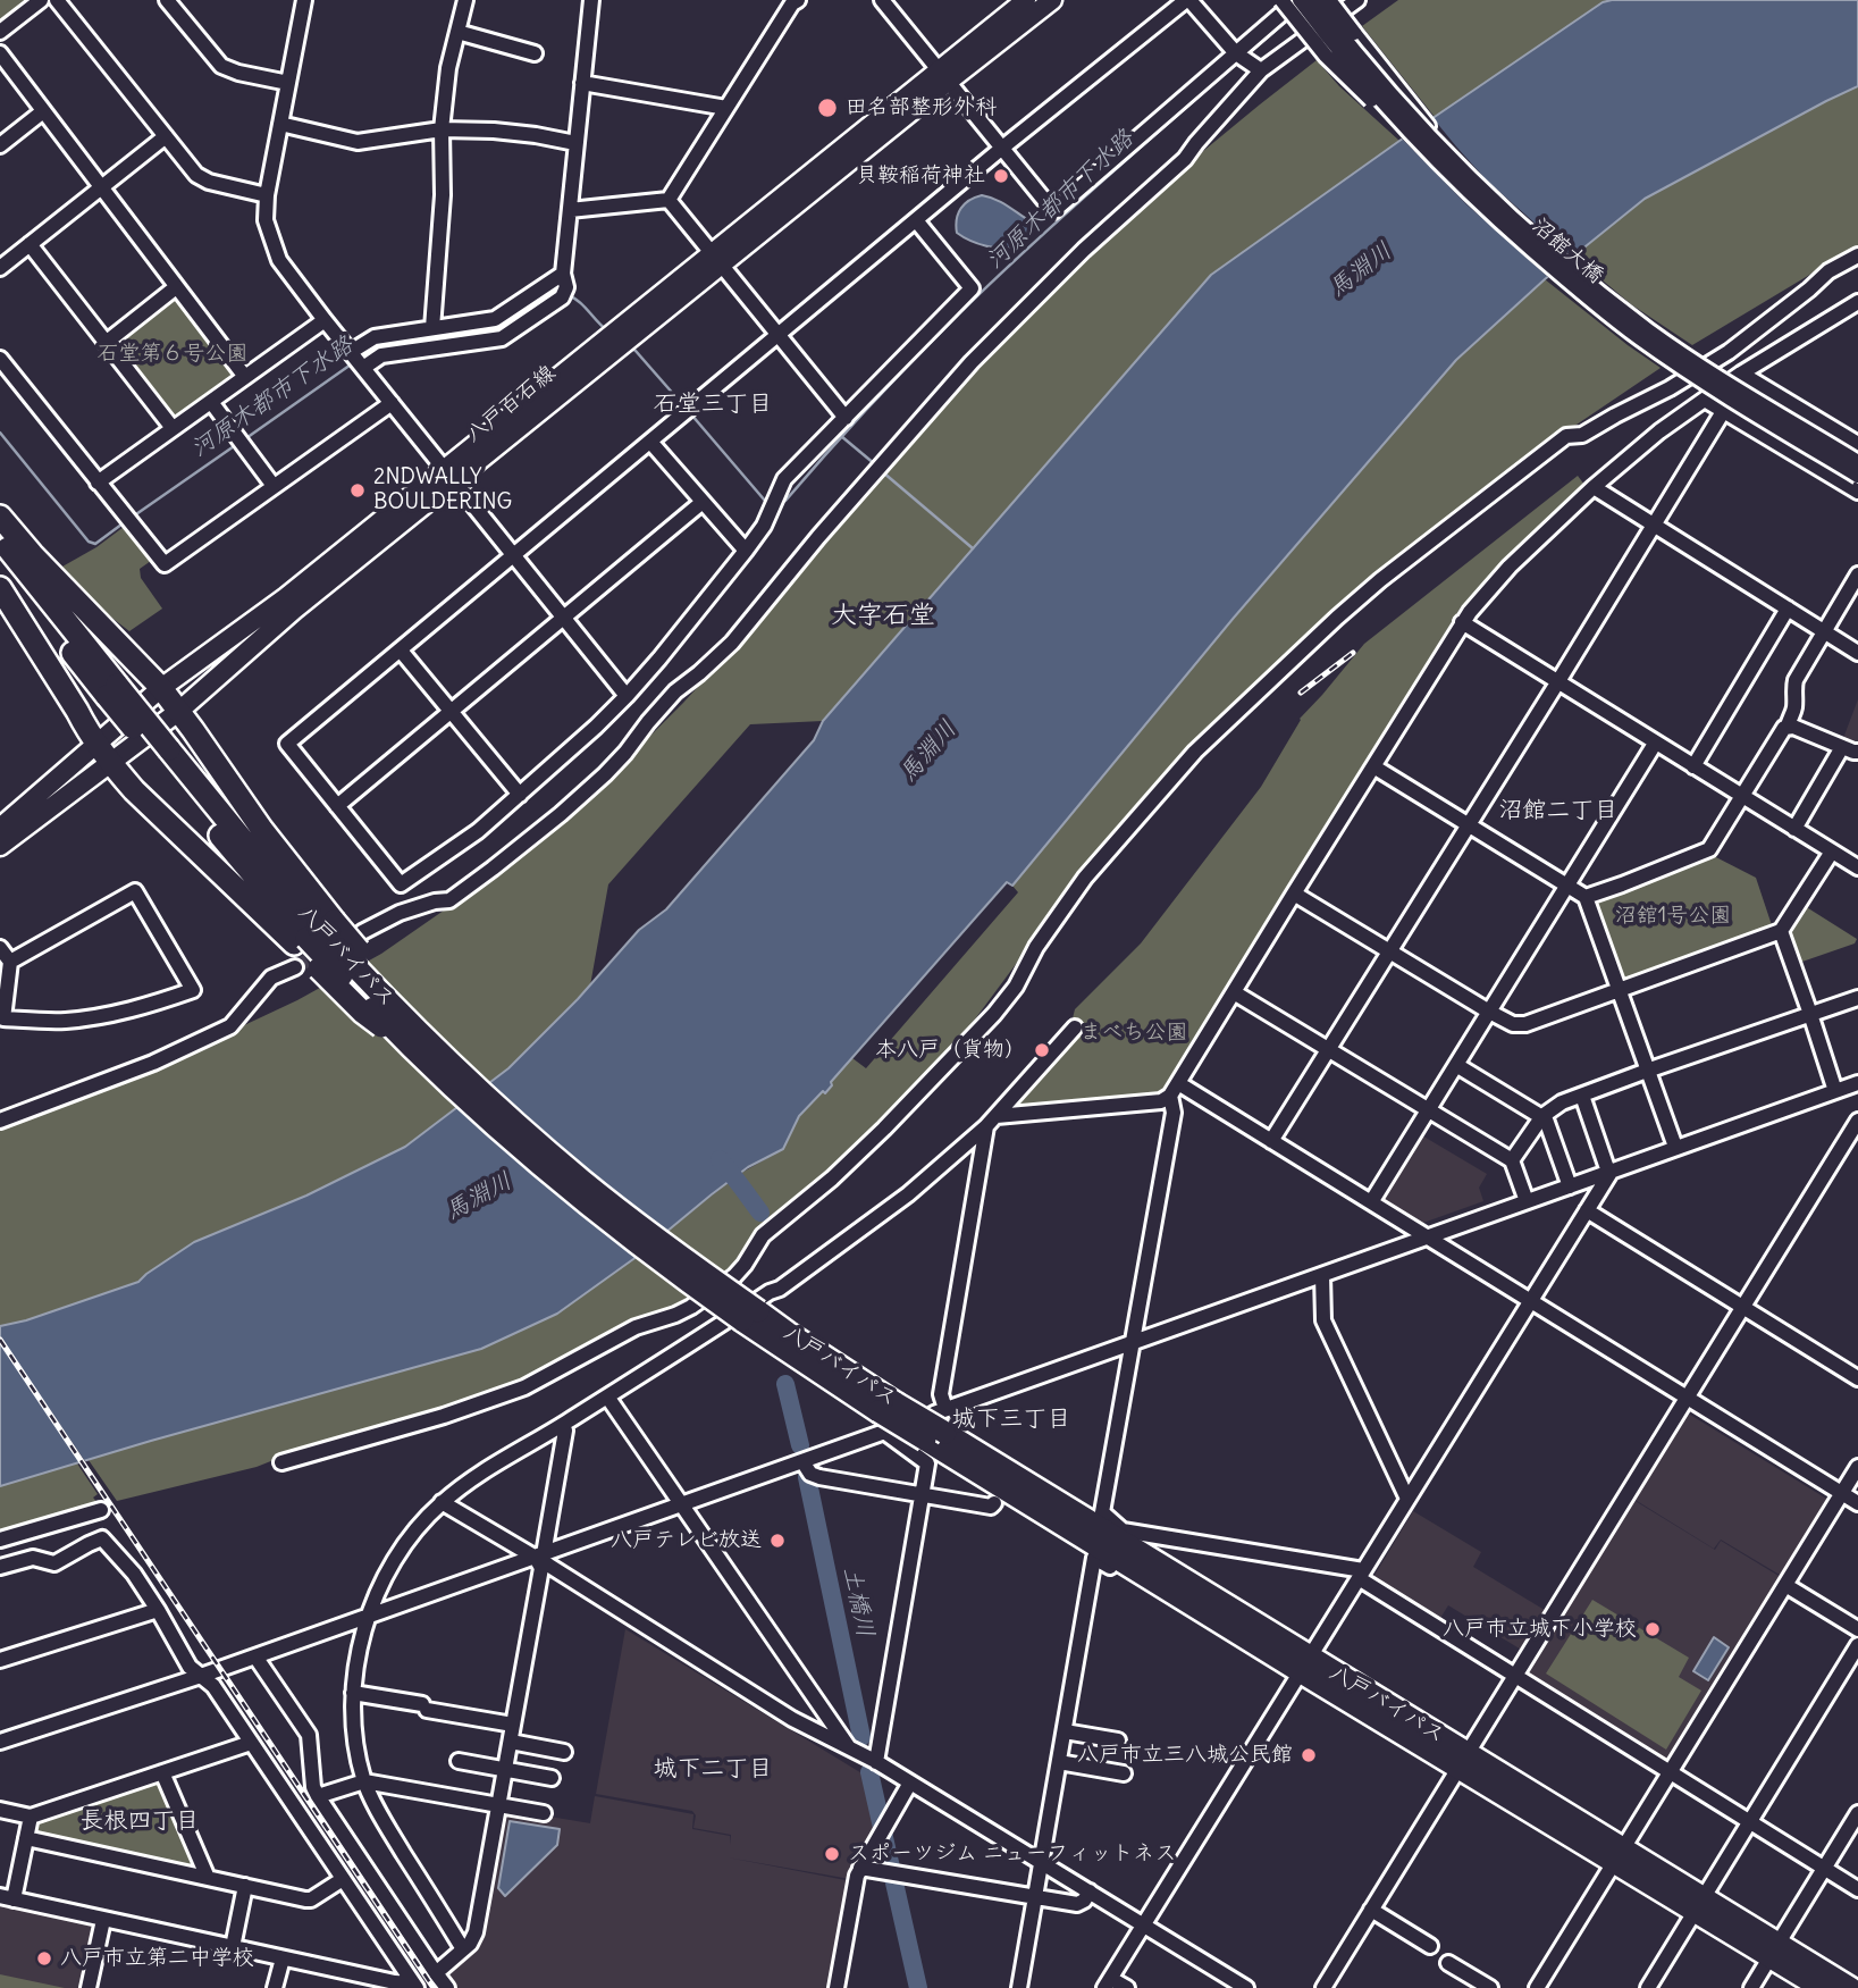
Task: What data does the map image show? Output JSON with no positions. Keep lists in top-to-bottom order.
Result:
{
  "streets": {
    "highway": ["八戸バイパス"],
    "main road": ["八戸百石線"],
    "street": ["沼館大橋"]
  },
  "districts": [
    "石堂三丁目",
    "大字石堂",
    "沼館二丁目",
    "城下三丁目",
    "城下二丁目",
    "長根四丁目"
  ],
  "water": ["河原木都市下水路", "馬淵川", "土橋川"],
  "parks": ["石堂第６号公園", "沼舘1号公園", "まべち公園"],
  "places": [
    "田名部整形外科",
    "貝鞍稲荷神社",
    "2NDWALLY BOULDERING",
    "本八戸（貨物）",
    "八戸テレビ放送",
    "八戸市立城下小学校",
    "八戸市立三八城公民館",
    "スポーツジム ニューフィットネス",
    "八戸市立第二中学校"
  ]
}
